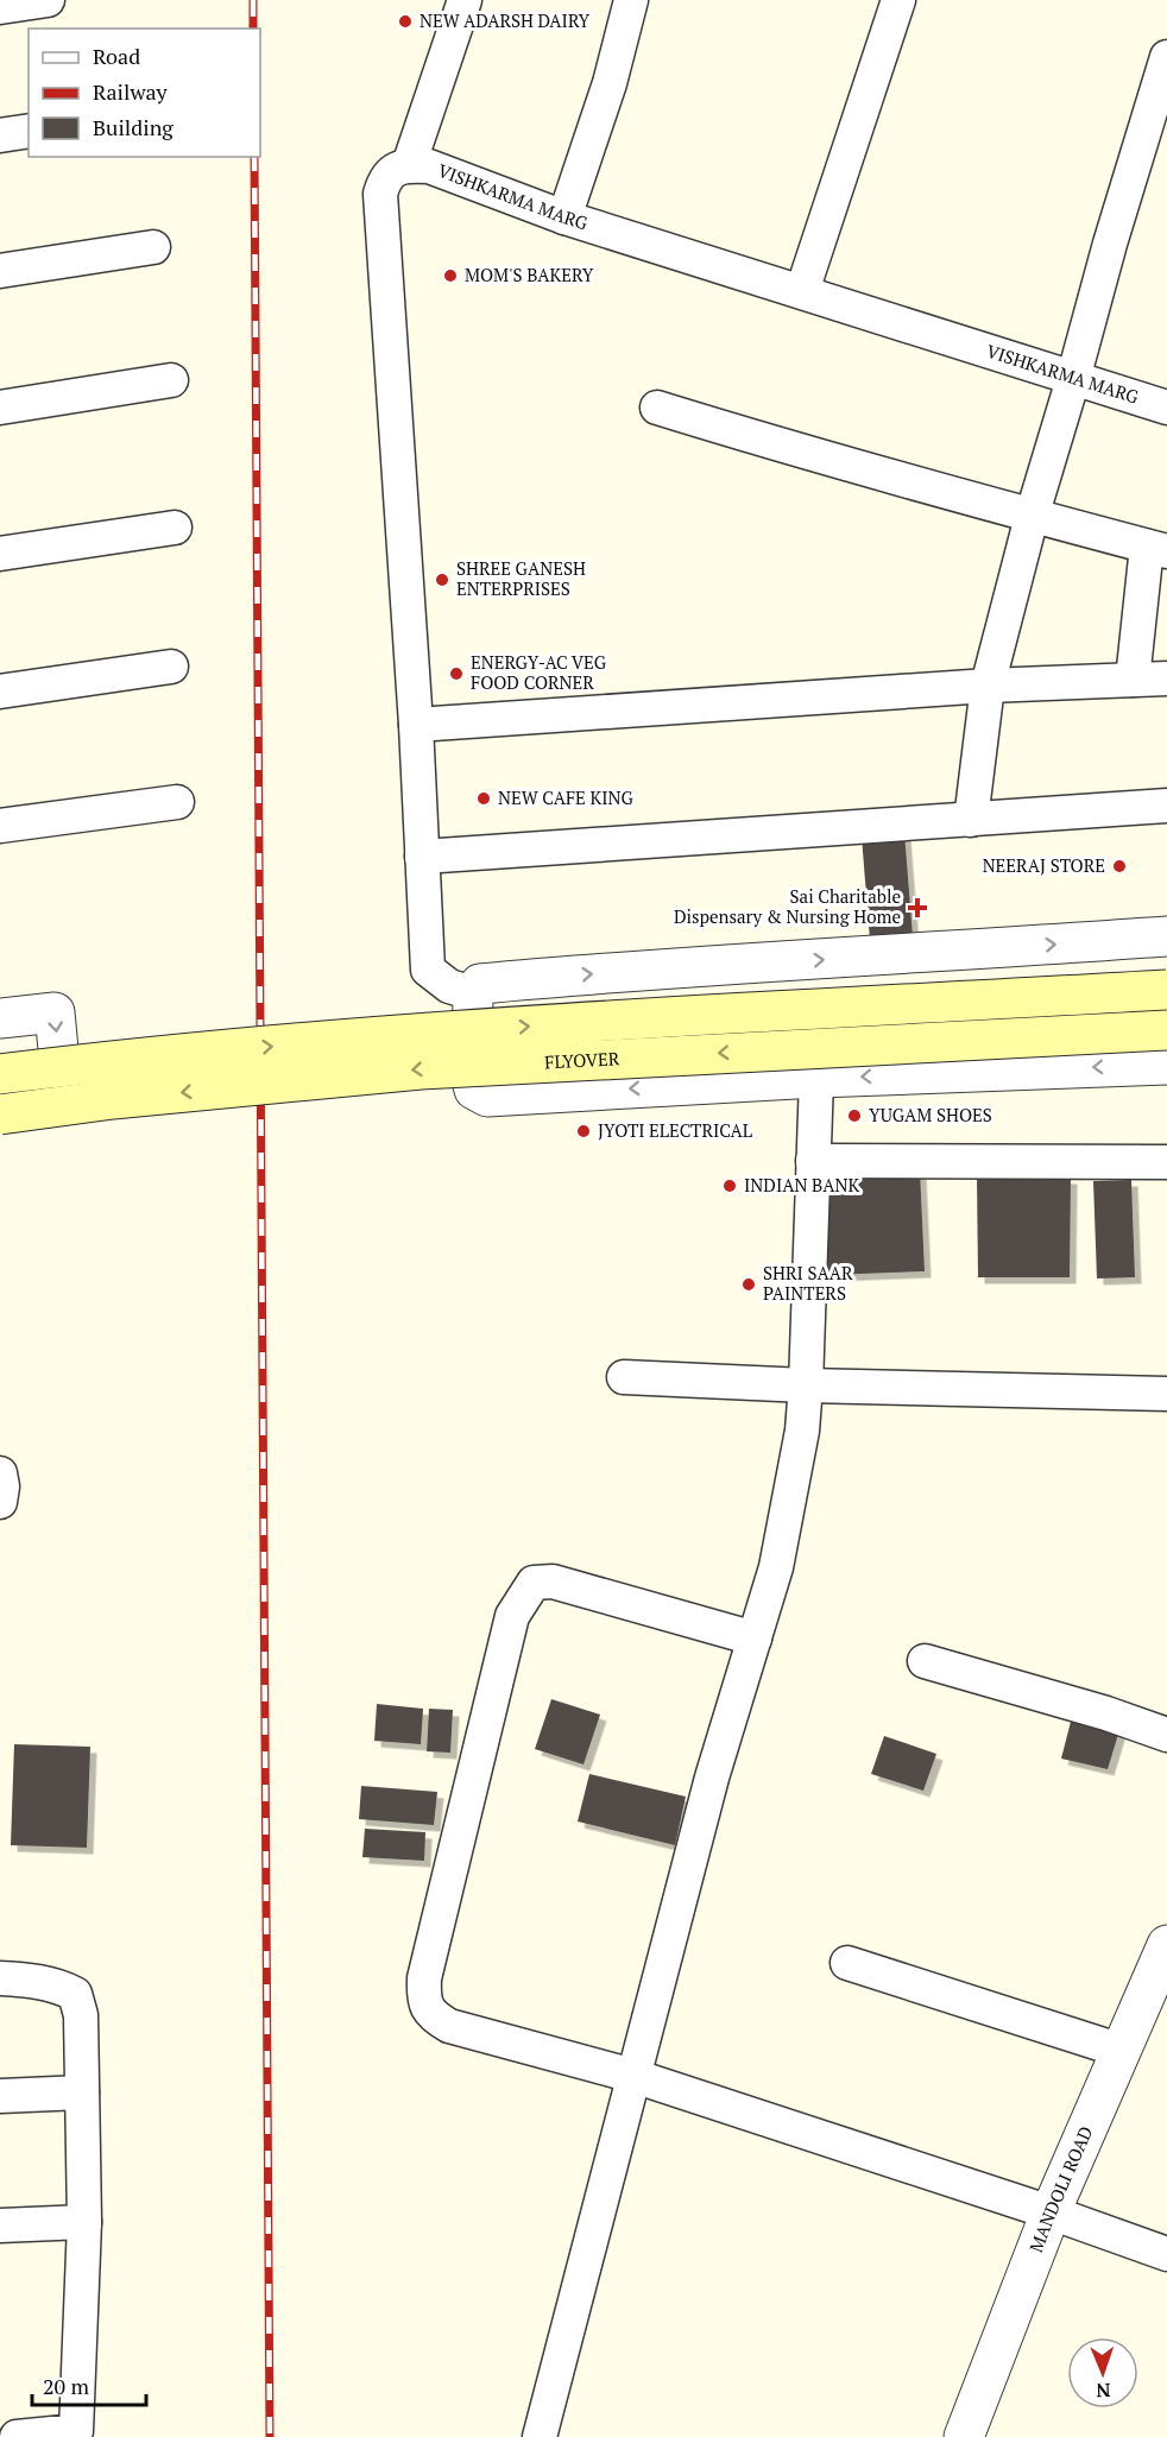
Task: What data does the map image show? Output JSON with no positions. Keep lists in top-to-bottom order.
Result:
{
  "streets": {
    "main road": ["FLYOVER"],
    "street": ["VISHKARMA MARG", "MANDOLI ROAD"]
  },
  "places": {
    "other": [
      "NEW ADARSH DAIRY",
      "MOM'S BAKERY",
      "SHREE GANESH ENTERPRISES",
      "ENERGY-AC VEG FOOD CORNER",
      "NEW CAFE KING",
      "NEERAJ STORE",
      "YUGAM SHOES",
      "JYOTI ELECTRICAL",
      "INDIAN BANK",
      "SHRI SAAR PAINTERS"
    ],
    "health": ["Sai Charitable Dispensary & Nursing Home"]
  },
  "legend": ["Road", "Railway", "Building"],
  "scale_bar": "20 m",
  "north": "bottom"
}
